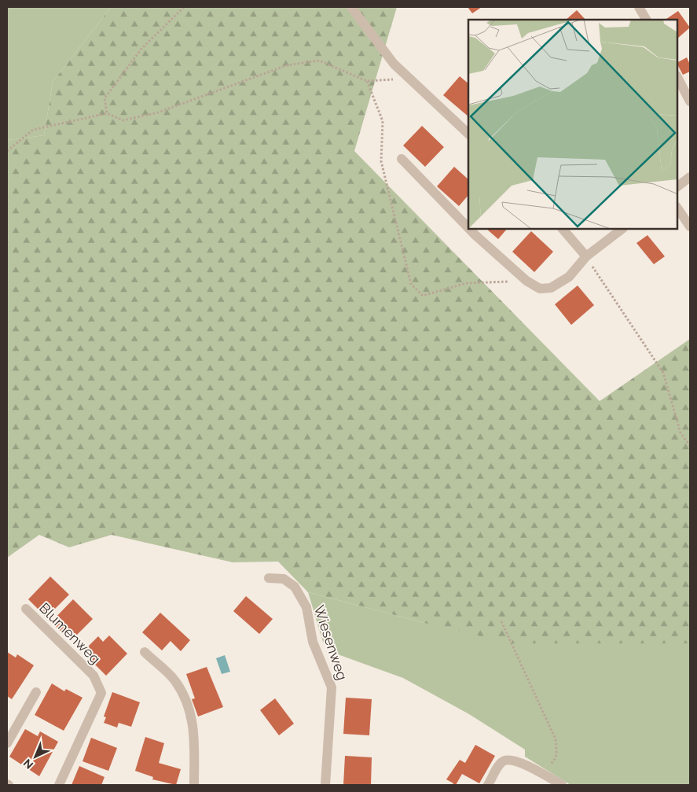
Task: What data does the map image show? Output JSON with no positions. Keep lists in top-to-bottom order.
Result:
{
  "streets": {
    "street": ["Blumenweg", "Wiesenweg"]
  },
  "north": "bottom left"
}
